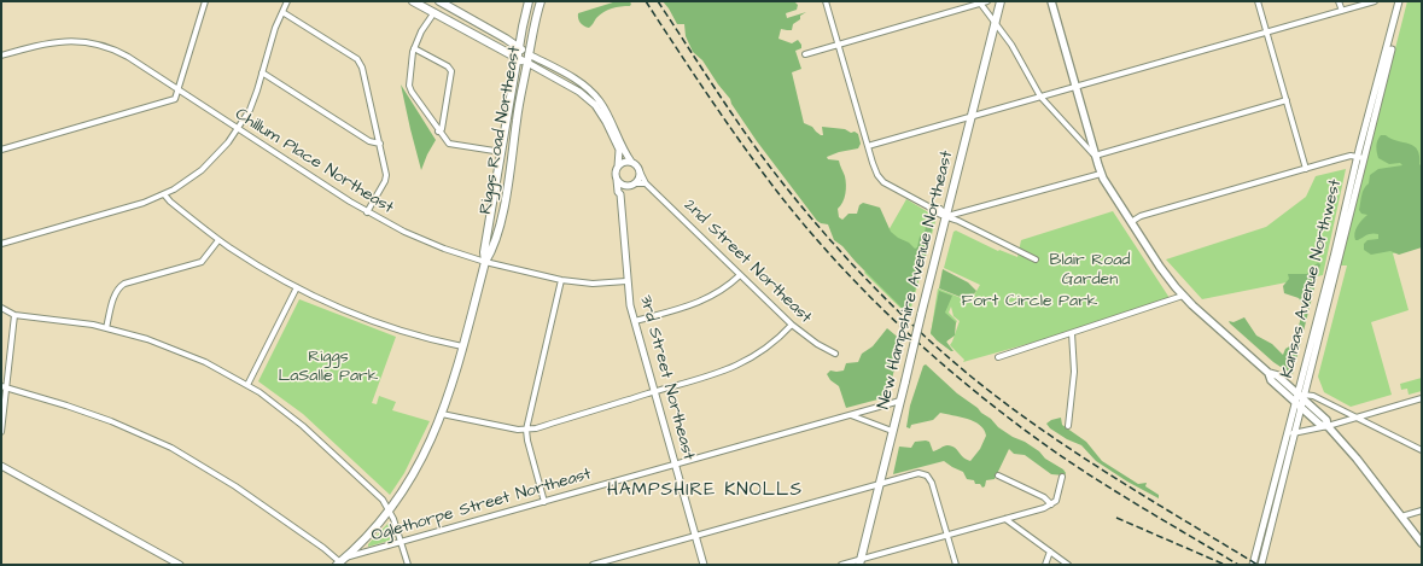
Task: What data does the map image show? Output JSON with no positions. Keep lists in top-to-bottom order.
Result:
{
  "streets": {
    "main road": ["Riggs Road Northeast", "New Hampshire Avenue Northeast"],
    "street": [
      "Chillum Place Northeast",
      "2nd Street Northeast",
      "Kansas Avenue Northwest",
      "3rd Street Northeast",
      "Oglethorpe Street Northeast"
    ]
  },
  "crossings": [
    ["Riggs Road Northeast", "Chillum Place Northeast"],
    ["Riggs Road Northeast", "Oglethorpe Street Northeast"],
    ["Chillum Place Northeast", "3rd Street Northeast"],
    ["2nd Street Northeast", "3rd Street Northeast"],
    ["New Hampshire Avenue Northeast", "Oglethorpe Street Northeast"],
    ["3rd Street Northeast", "Oglethorpe Street Northeast"]
  ],
  "districts": ["HAMPSHIRE KNOLLS"],
  "parks": ["Blair Road Garden", "Fort Circle Park", "Riggs LaSalle Park"]
}
